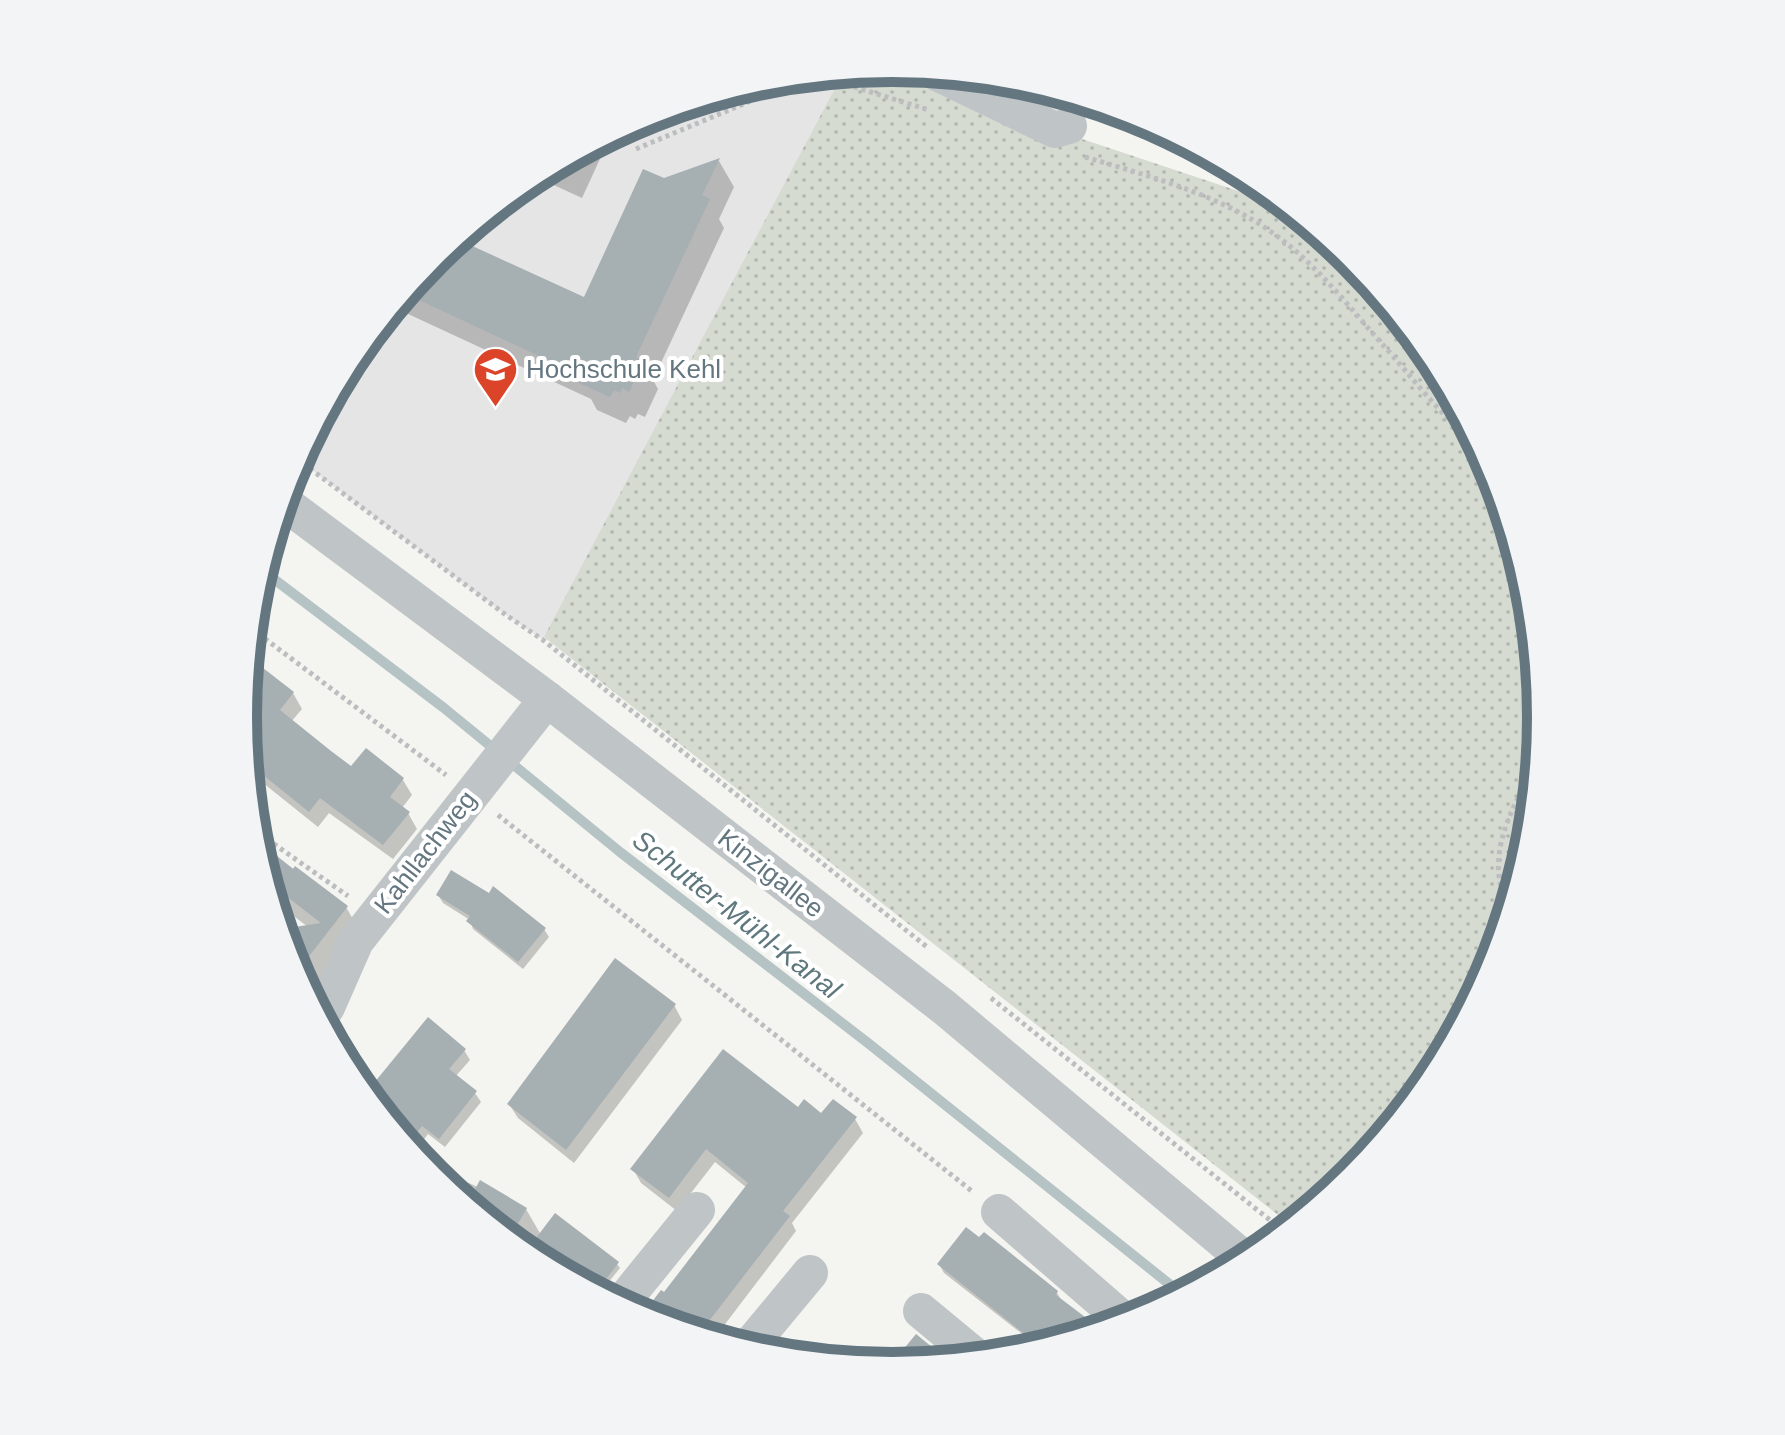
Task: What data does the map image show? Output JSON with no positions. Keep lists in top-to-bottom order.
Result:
{
  "streets": {
    "street": ["Kahllachweg", "Kinzigallee"]
  },
  "crossings": [
    ["Kahllachweg", "Kinzigallee"]
  ],
  "water": ["Schutter-Mühl-Kanal"],
  "places": {
    "school or university": ["Hochschule Kehl"]
  }
}
